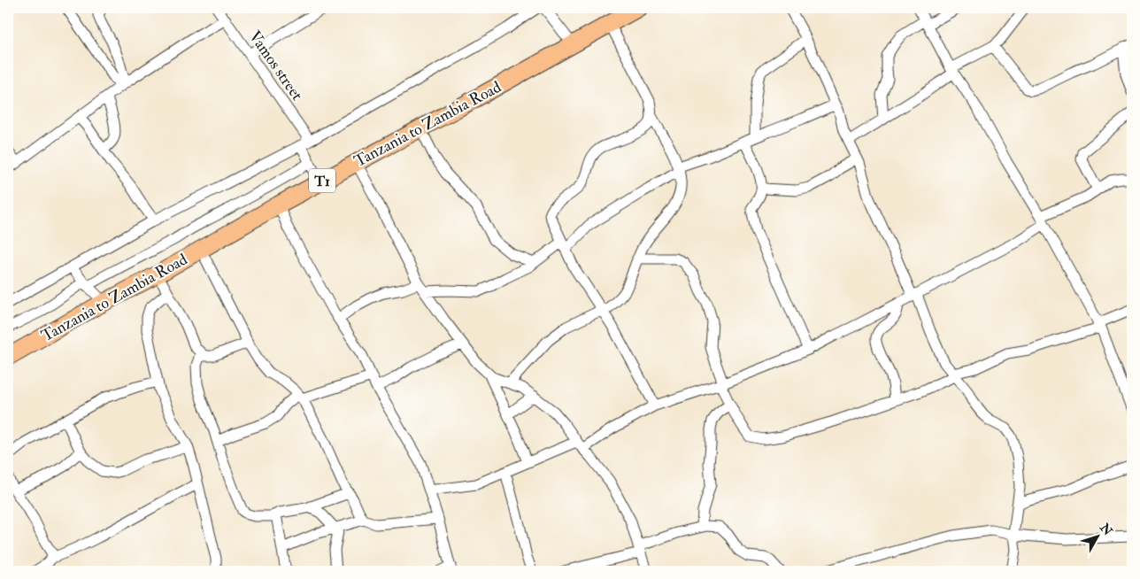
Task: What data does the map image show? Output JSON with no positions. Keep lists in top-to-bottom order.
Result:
{
  "streets": {
    "highway": ["Tanzania to Zambia Road", "T1"],
    "street": ["Vamos street"]
  },
  "crossings": [
    ["Vamos street", "Tanzania to Zambia Road"]
  ],
  "north": "top right"
}
